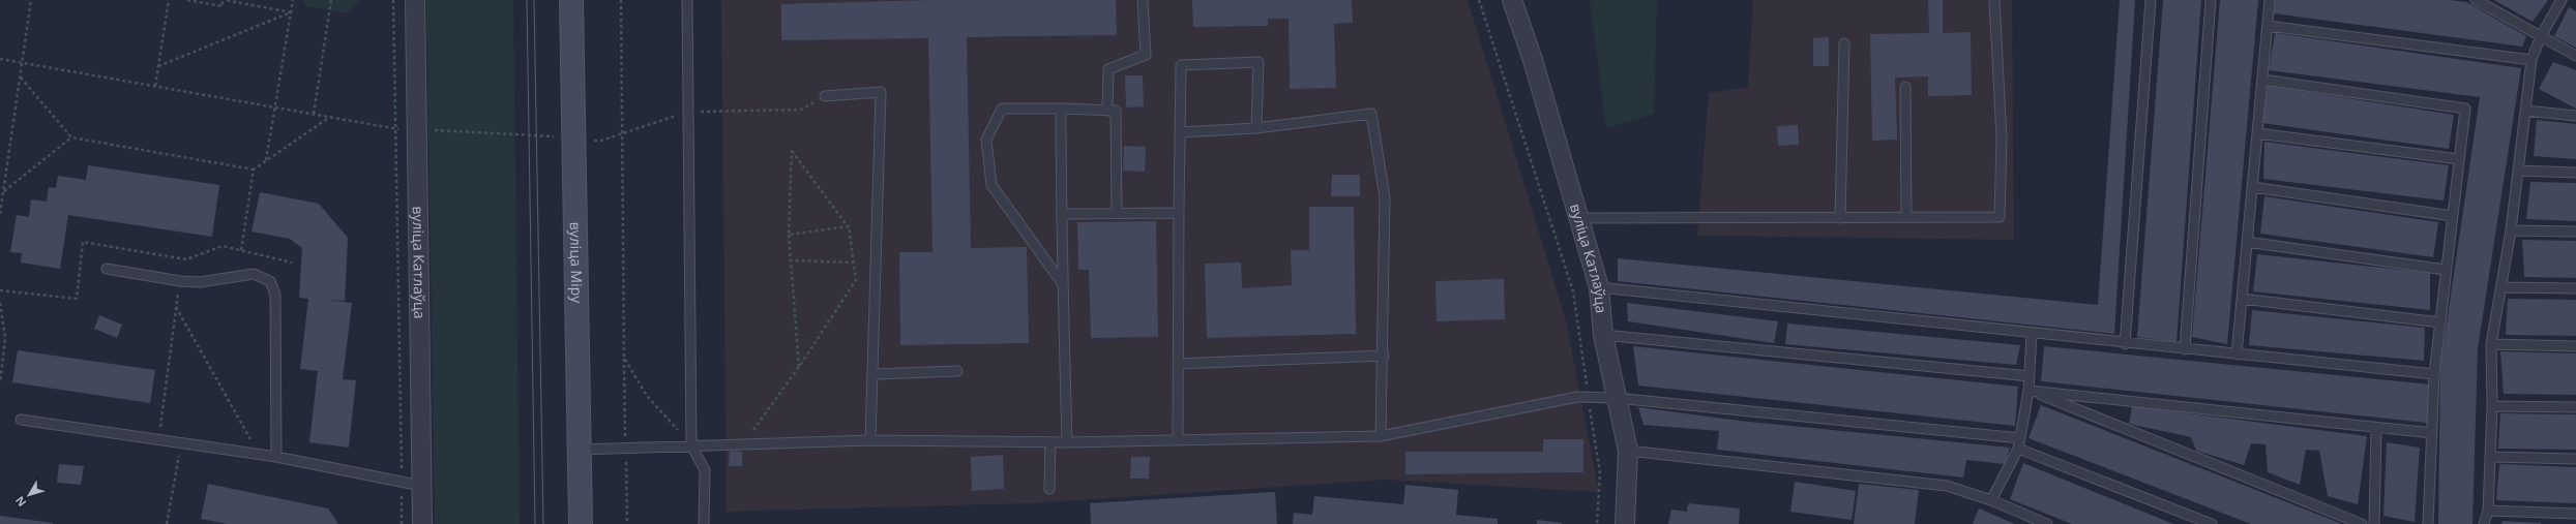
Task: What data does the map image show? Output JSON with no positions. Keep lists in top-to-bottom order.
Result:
{
  "streets": {
    "main road": ["вуліца Міру"],
    "street": ["вуліца Катлаўца"]
  },
  "north": "bottom left"
}
